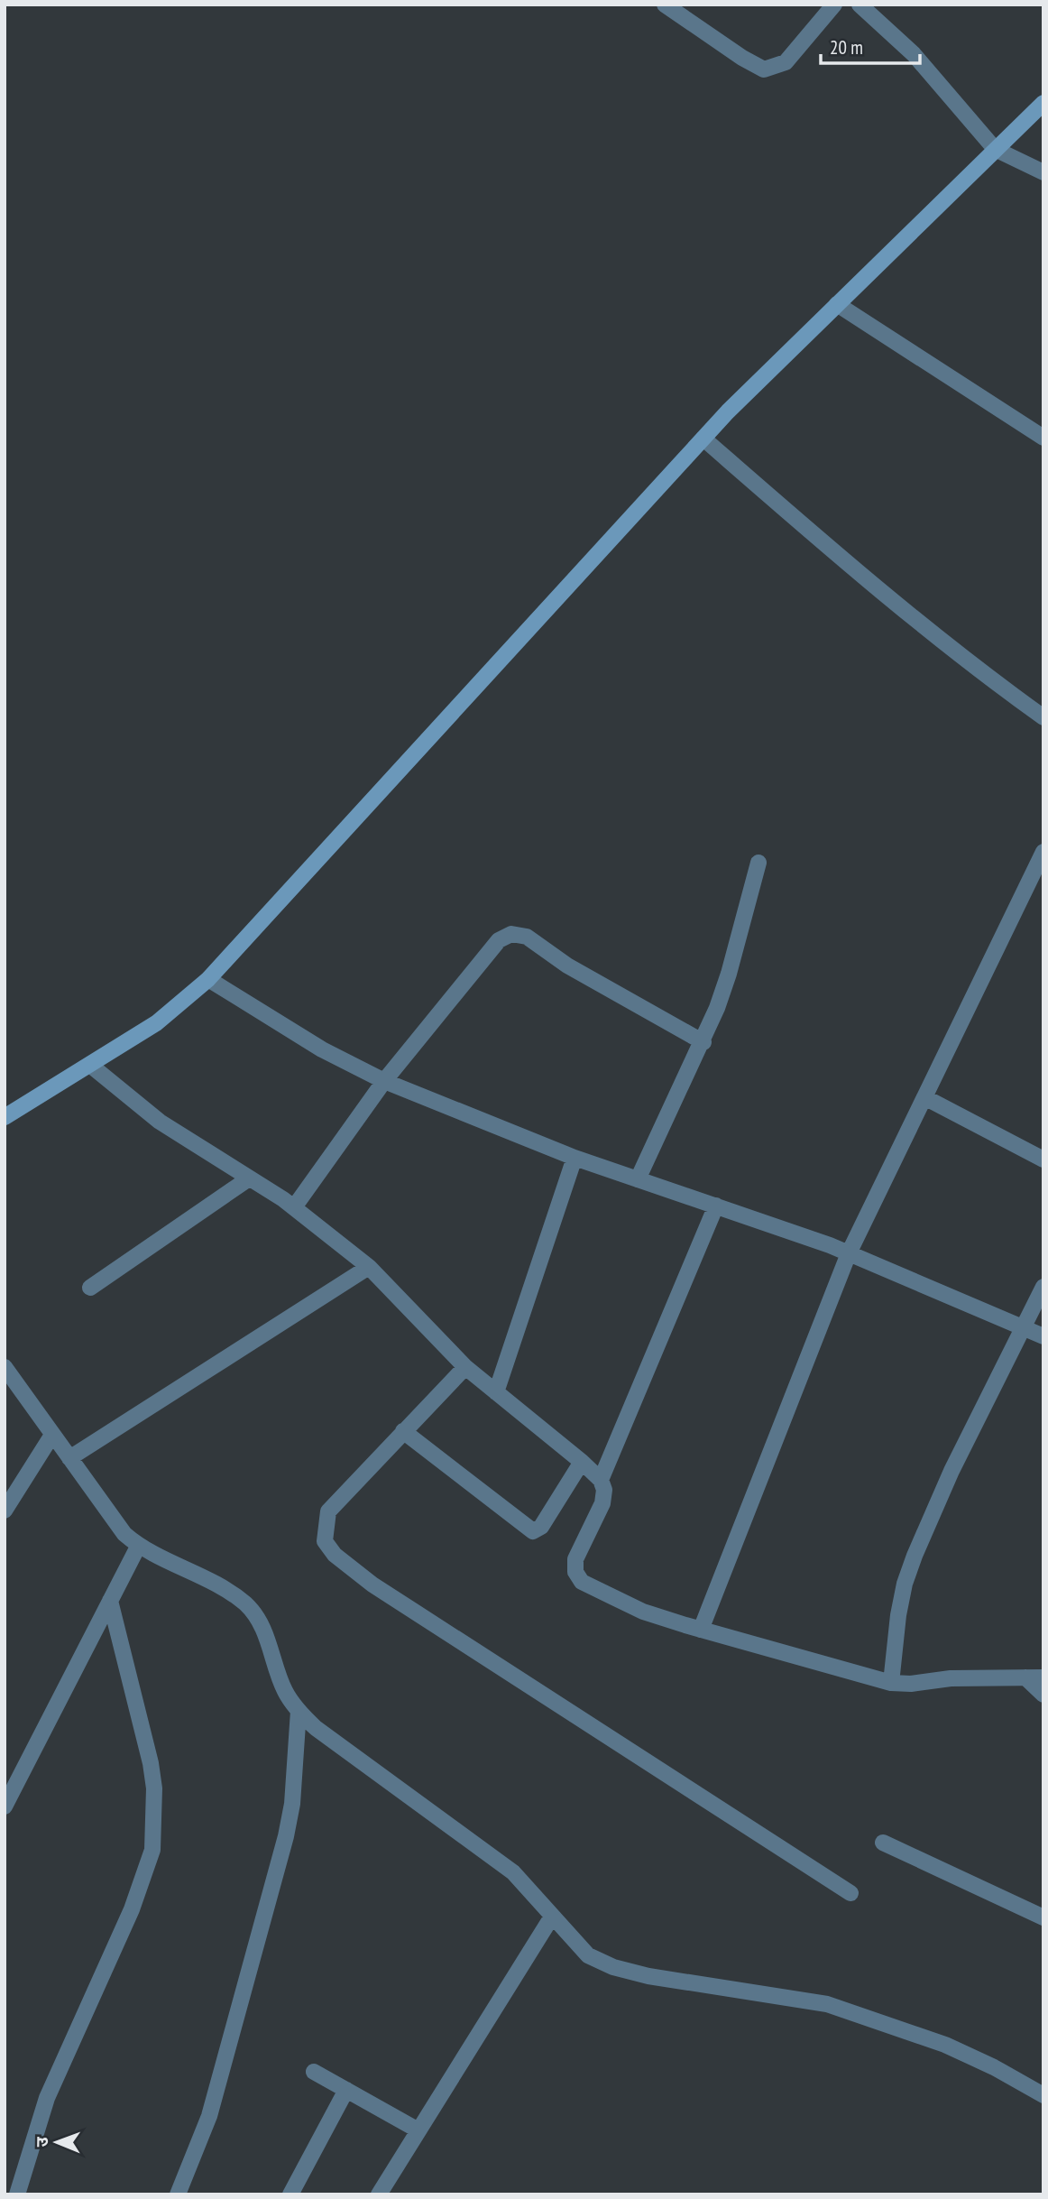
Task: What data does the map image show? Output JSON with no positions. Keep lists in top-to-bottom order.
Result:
{
  "scale_bar": "20 m",
  "north": "left"
}
